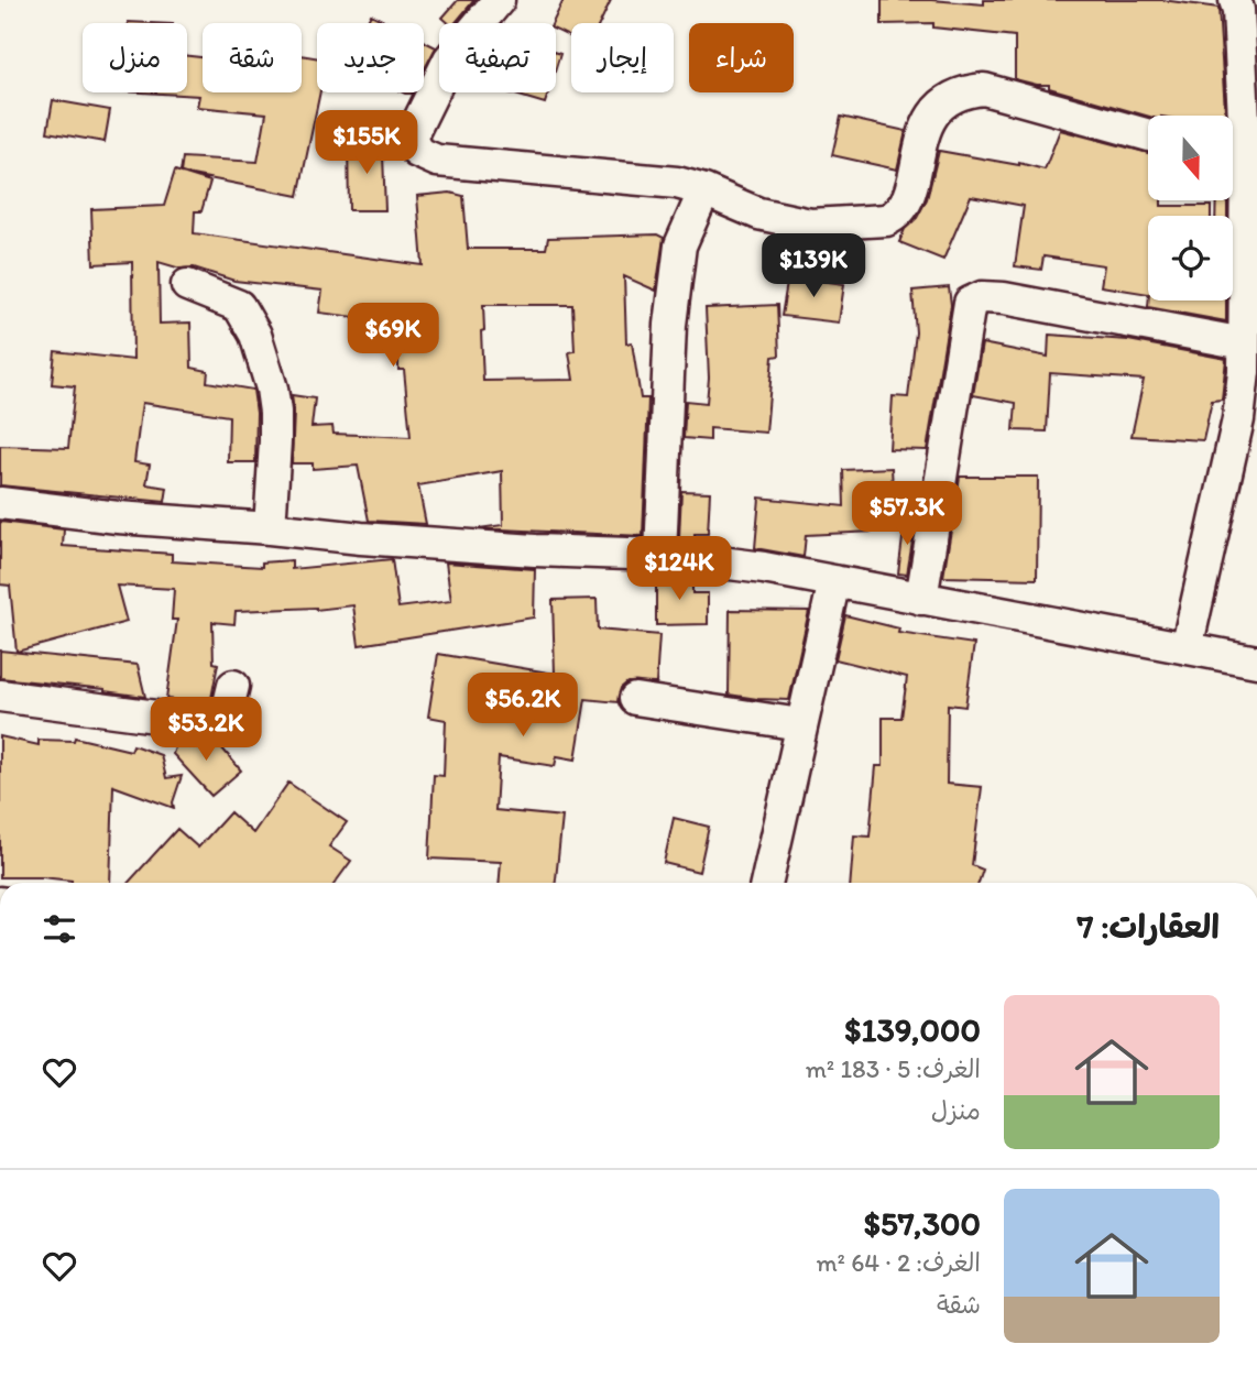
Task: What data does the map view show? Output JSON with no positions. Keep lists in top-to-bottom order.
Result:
{
  "north": "bottom",
  "page": {
    "chip": [
      "شراء",
      "إيجار",
      "تصفية",
      "جديد",
      "شقة",
      "منزل"
    ],
    "price": [
      "$155K",
      "$139K",
      "$69K",
      "$57.3K",
      "$124K",
      "$56.2K",
      "$53.2K"
    ],
    "heading": "العقارات: 7",
    "list": [
      {
        "name": "$139,000",
        "note": "الغرف: 5 · 183 m² · منزل"
      },
      {
        "name": "$57,300",
        "note": "الغرف: 2 · 64 m² · شقة"
      }
    ]
  }
}
